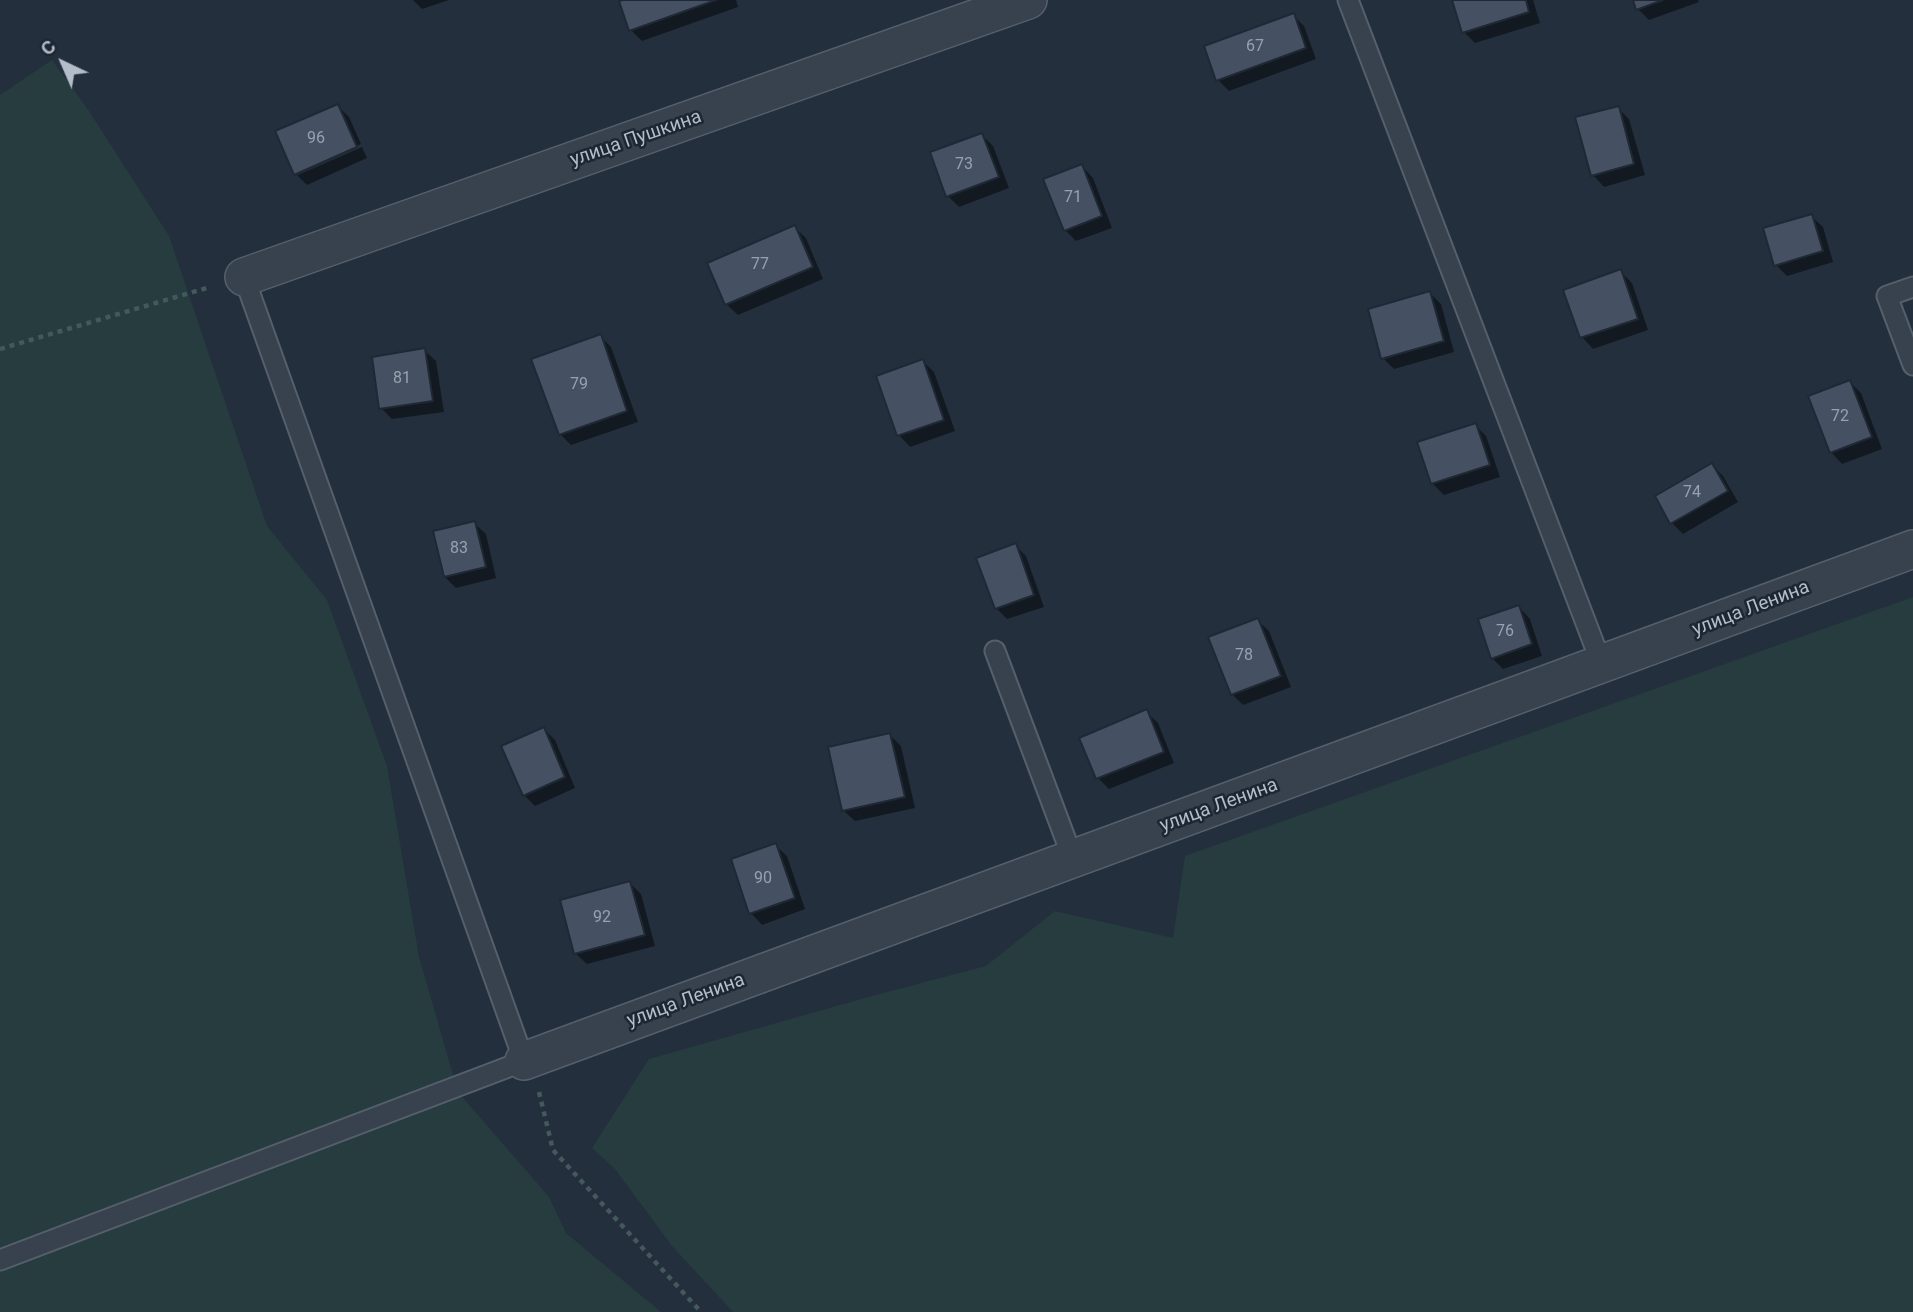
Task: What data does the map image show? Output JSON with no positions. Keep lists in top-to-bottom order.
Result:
{
  "streets": {
    "street": ["улица Пушкина", "улица Ленина"]
  },
  "house_numbers": [
    "67",
    "96",
    "73",
    "71",
    "77",
    "81",
    "79",
    "72",
    "74",
    "83",
    "76",
    "78",
    "90",
    "92"
  ],
  "north": "top left"
}
